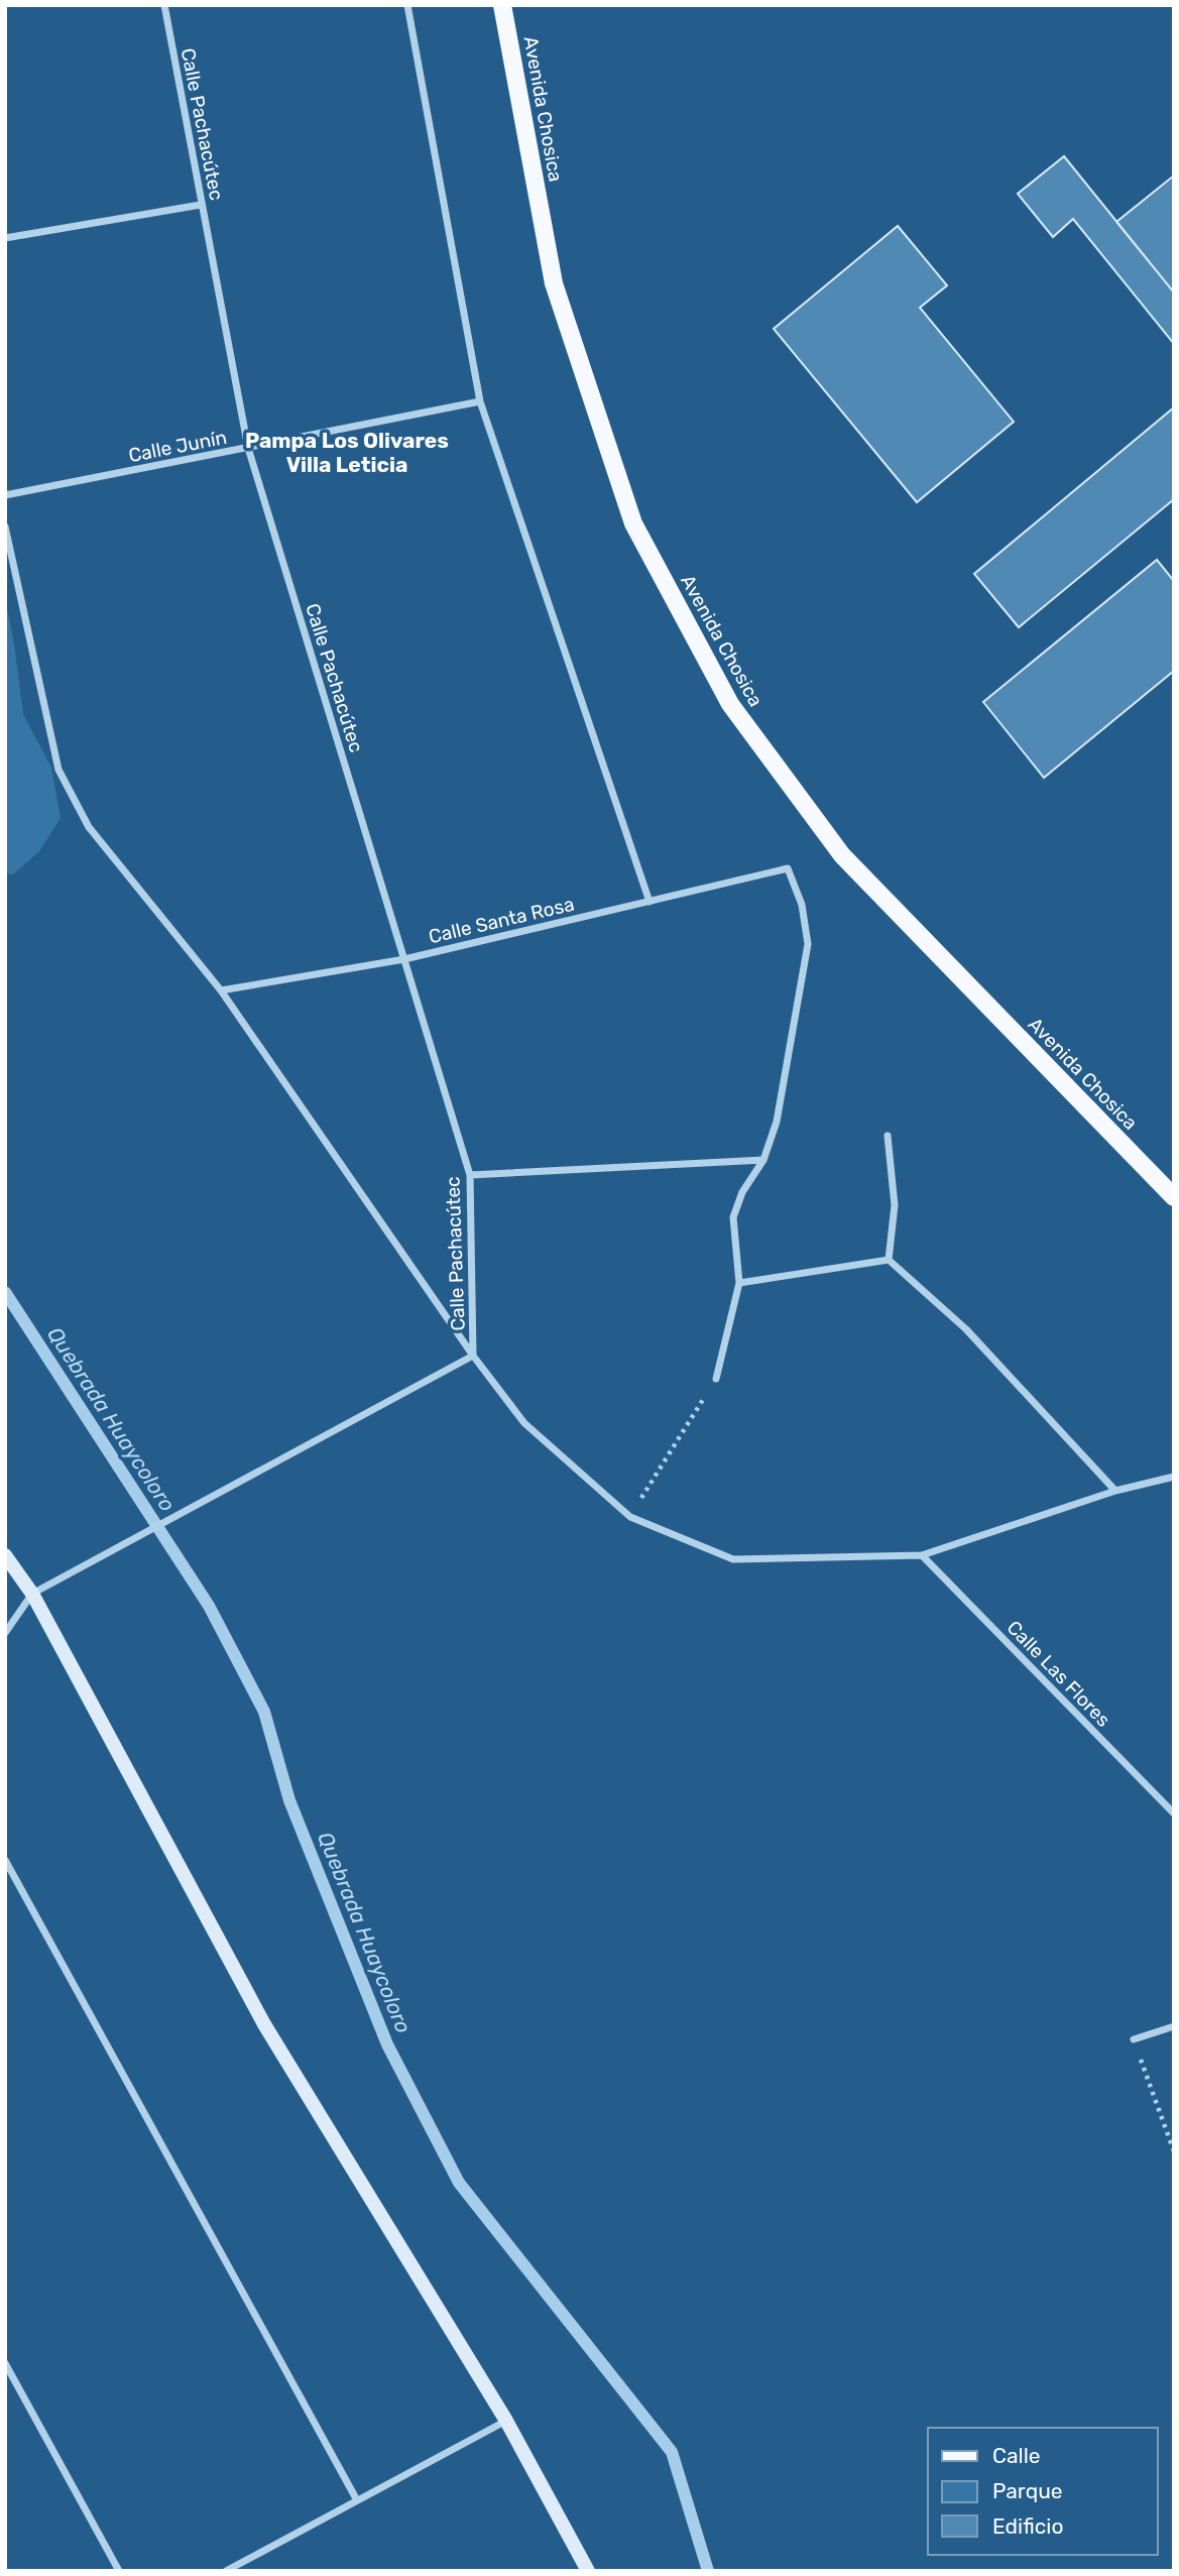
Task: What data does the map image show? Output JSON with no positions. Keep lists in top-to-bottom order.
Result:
{
  "streets": {
    "main road": ["Avenida Chosica"],
    "street": [
      "Calle Pachacútec",
      "Calle Junín",
      "Calle Santa Rosa",
      "Calle Las Flores"
    ]
  },
  "crossings": [
    ["Calle Pachacútec", "Calle Junín"],
    ["Calle Pachacútec", "Calle Santa Rosa"]
  ],
  "districts": ["Pampa Los Olivares Villa Leticia"],
  "water": ["Quebrada Huaycoloro"],
  "legend": ["Calle", "Parque", "Edificio"]
}
